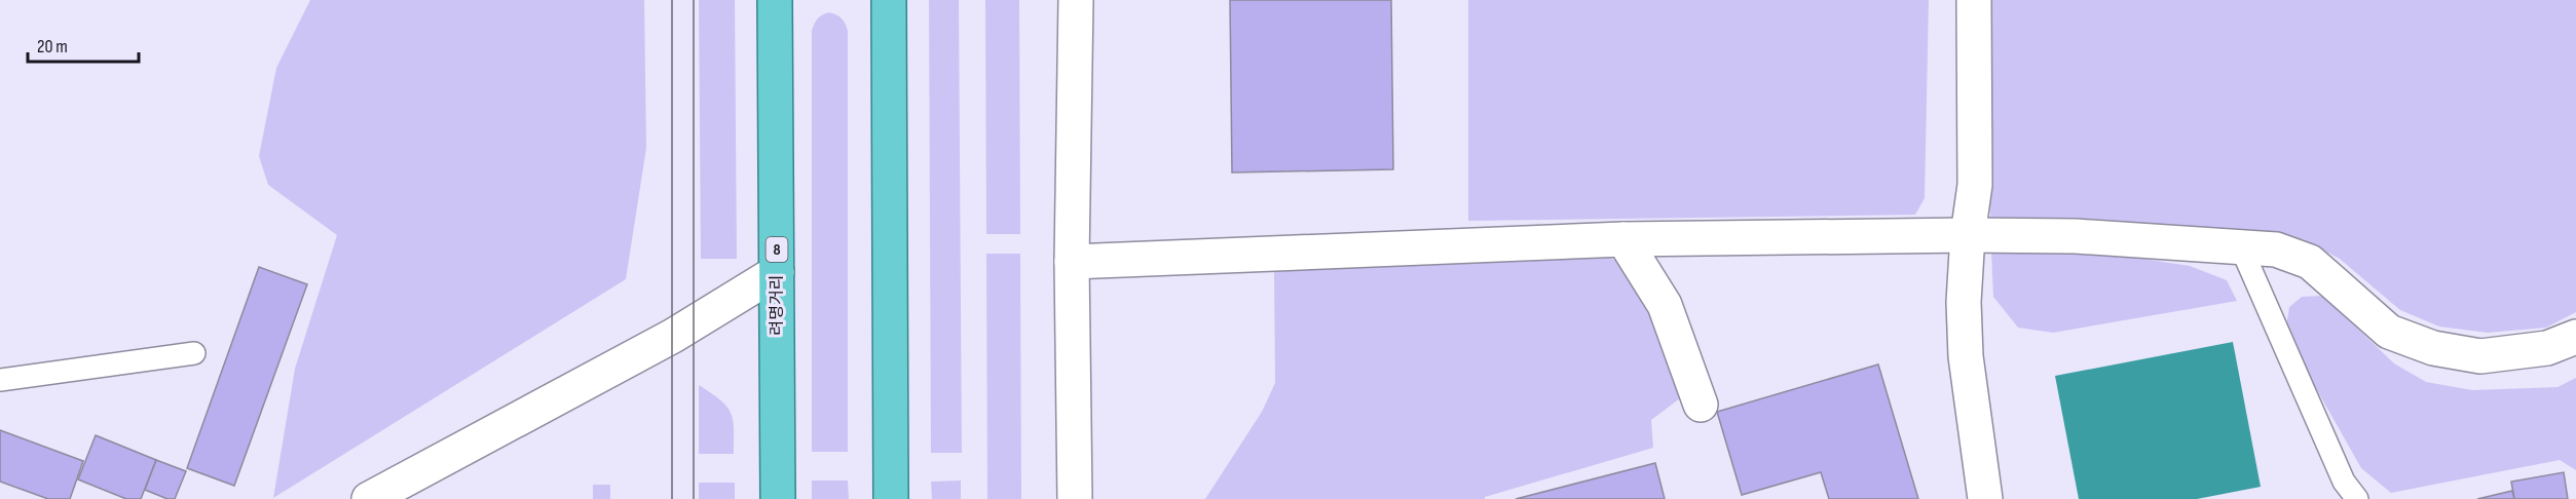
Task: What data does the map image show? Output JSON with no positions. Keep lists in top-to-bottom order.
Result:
{
  "streets": {
    "highway": ["8", "려명거리"]
  },
  "scale_bar": "20 m"
}
